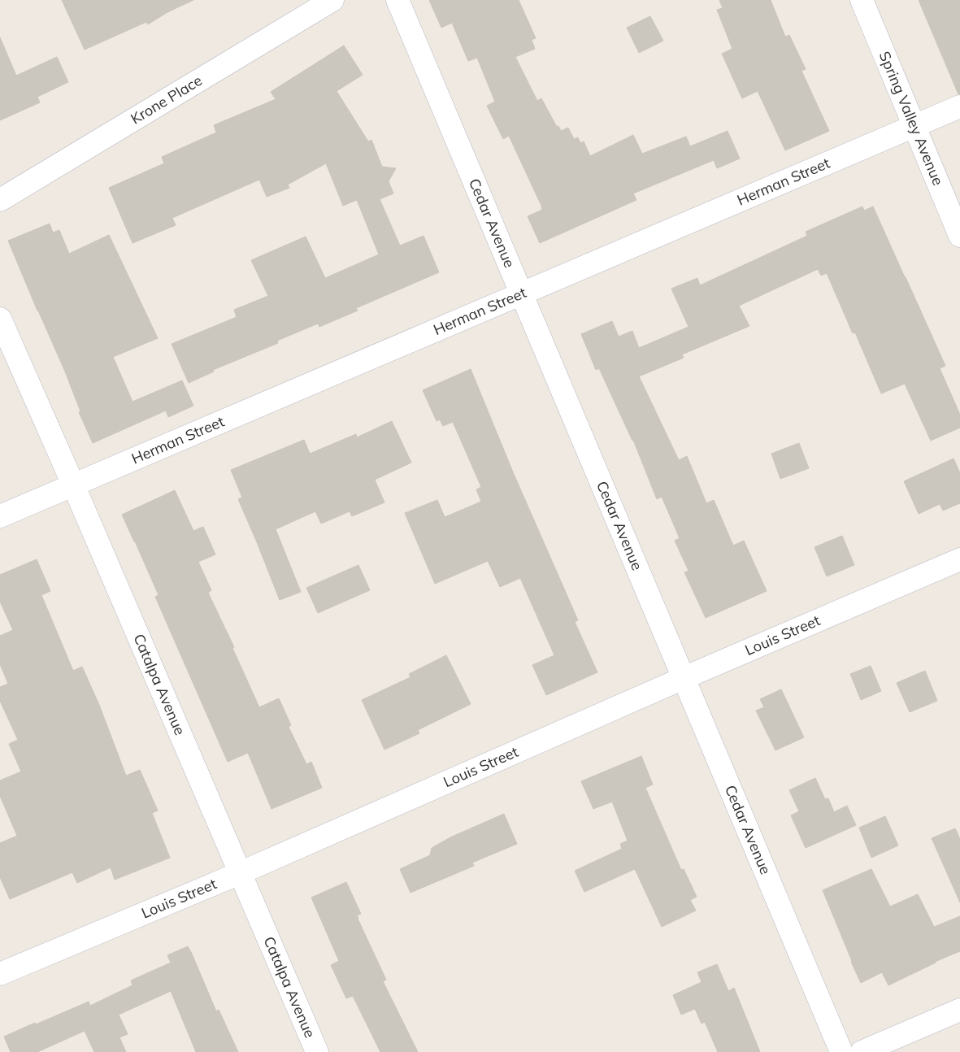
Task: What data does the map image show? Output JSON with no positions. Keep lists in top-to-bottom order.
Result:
{
  "streets": {
    "street": [
      "Krone Place",
      "Spring Valley Avenue",
      "Herman Street",
      "Cedar Avenue",
      "Louis Street",
      "Catalpa Avenue"
    ]
  },
  "crossings": [
    ["Spring Valley Avenue", "Herman Street"],
    ["Herman Street", "Cedar Avenue"],
    ["Herman Street", "Catalpa Avenue"],
    ["Cedar Avenue", "Louis Street"],
    ["Louis Street", "Catalpa Avenue"]
  ]
}
